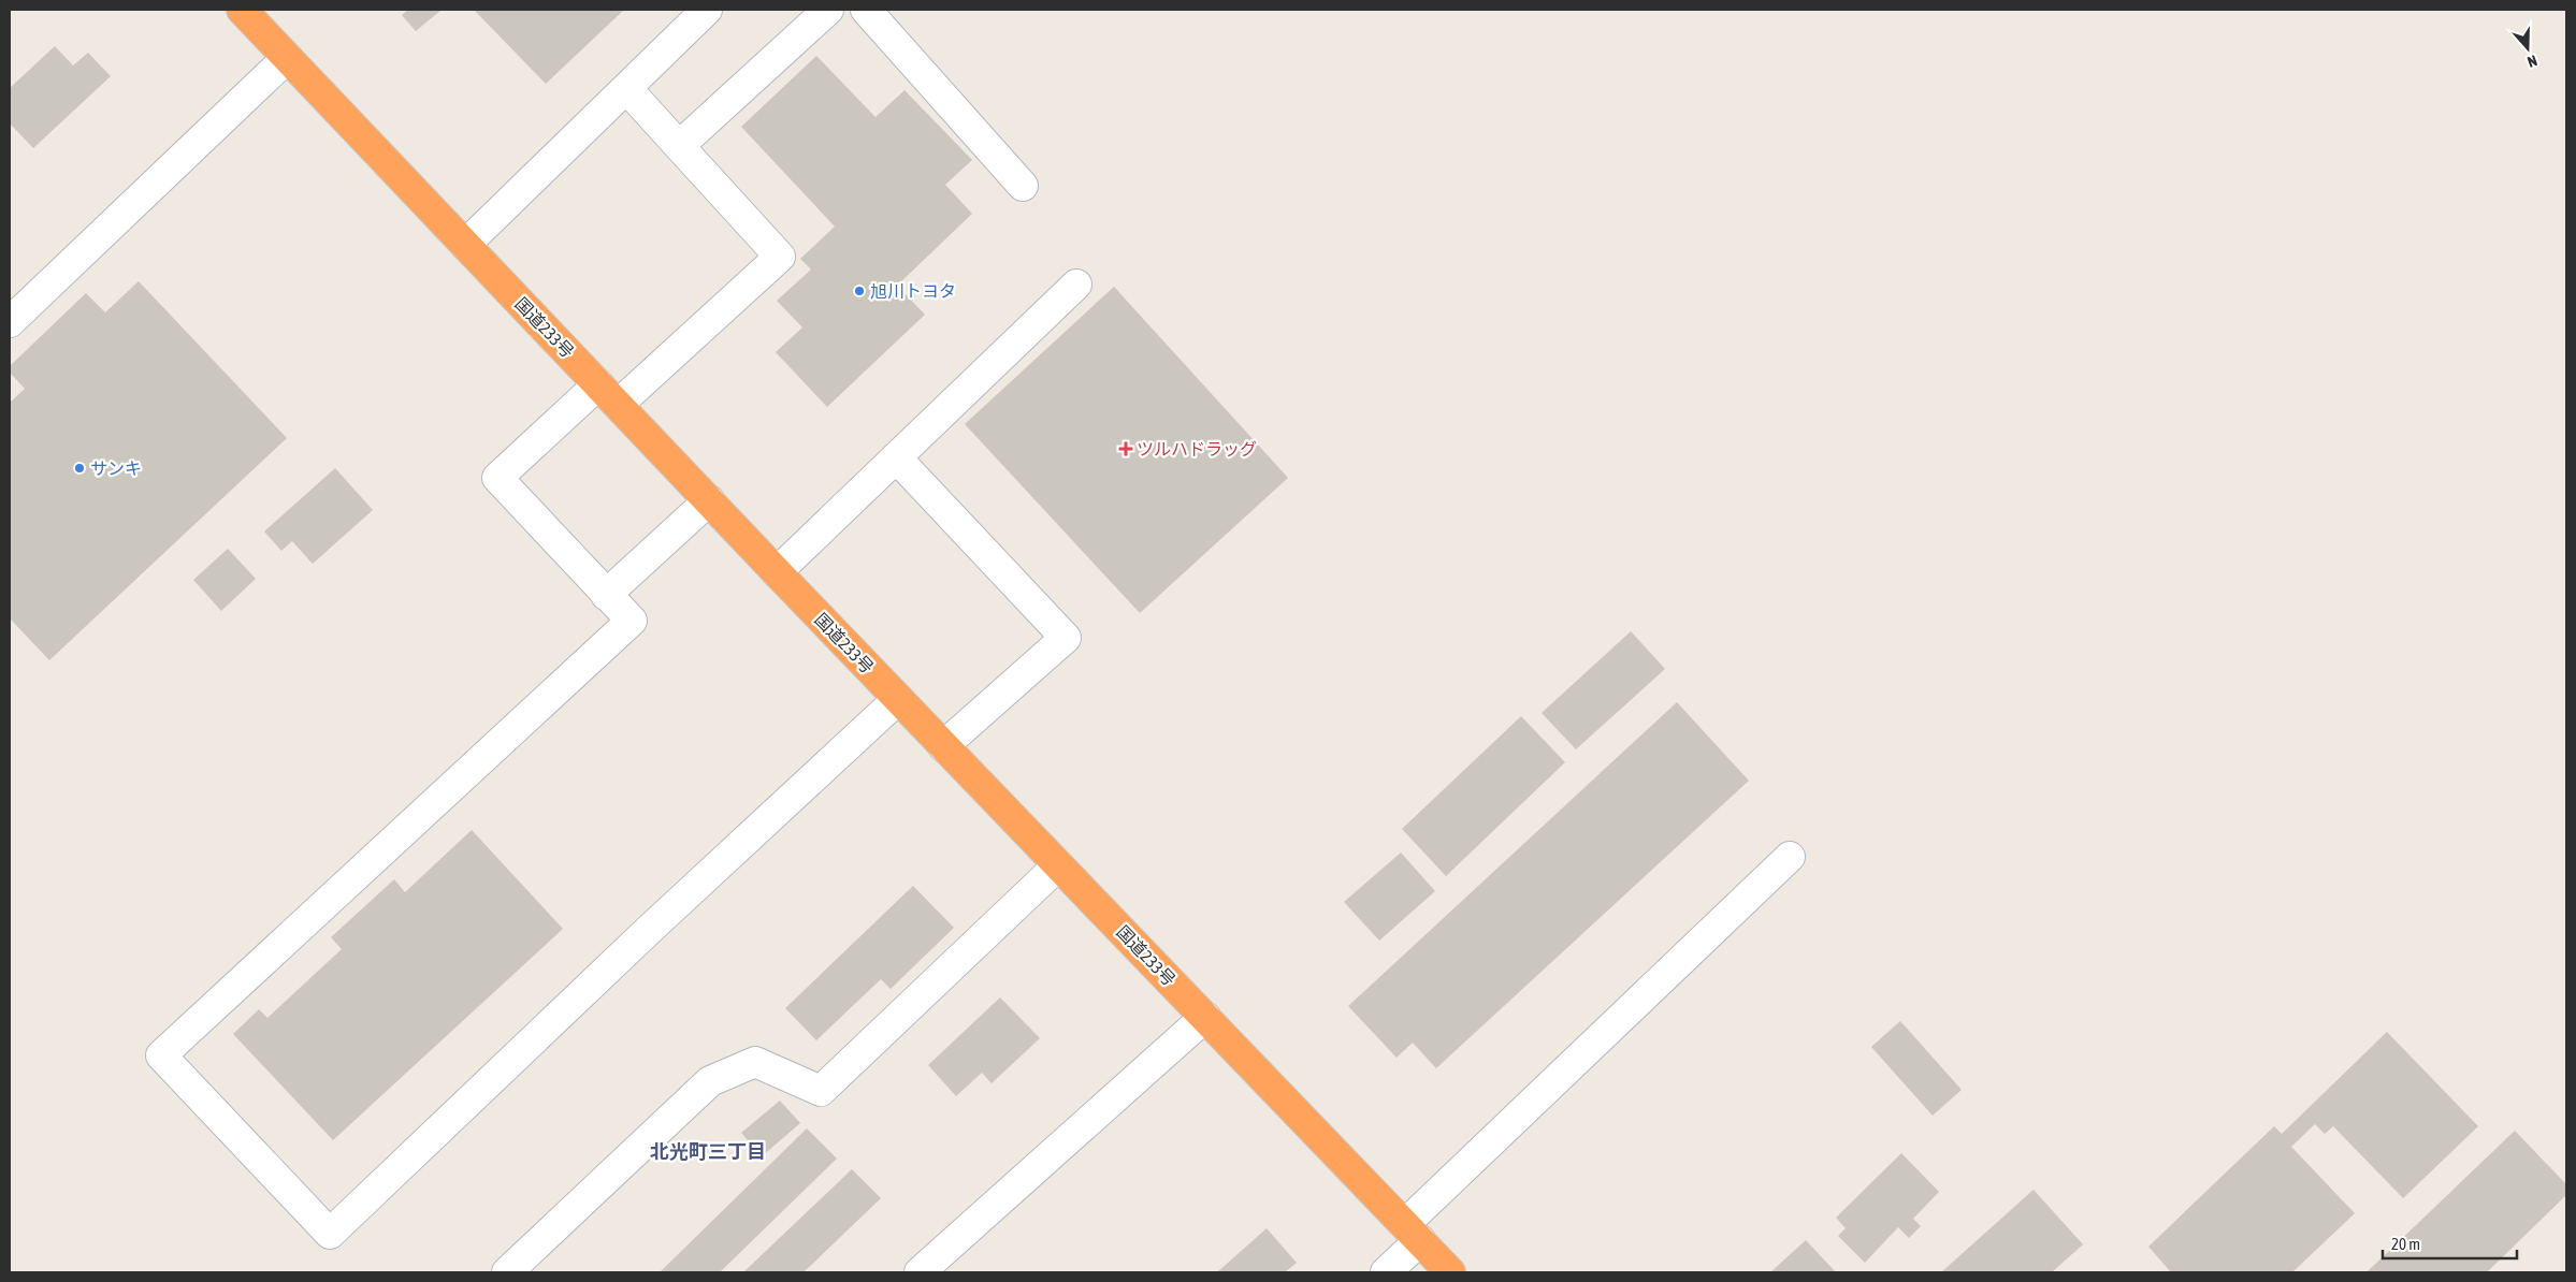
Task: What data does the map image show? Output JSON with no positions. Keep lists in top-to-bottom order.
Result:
{
  "streets": {
    "highway": ["国道233号"]
  },
  "districts": ["北光町三丁目"],
  "places": {
    "other": ["旭川トヨタ", "サンキ"],
    "health": ["ツルハドラッグ"]
  },
  "scale_bar": "20 m",
  "north": "bottom"
}
